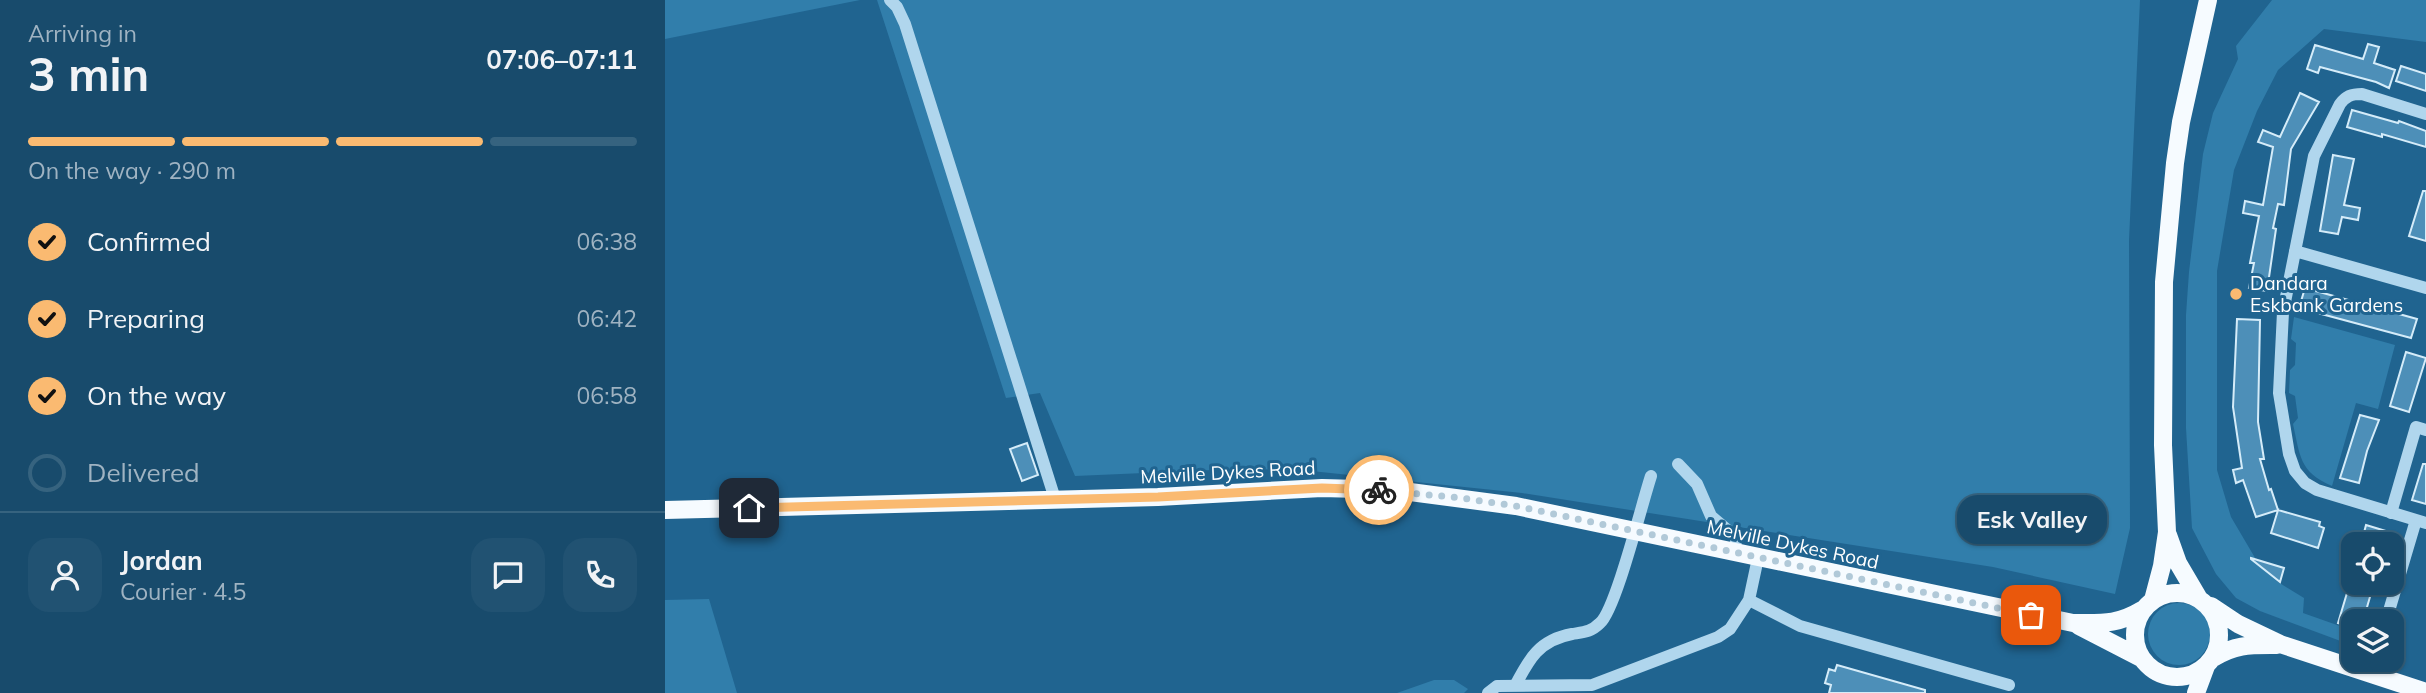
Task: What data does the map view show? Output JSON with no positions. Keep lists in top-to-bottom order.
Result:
{
  "streets": {
    "main road": ["Melville Dykes Road"]
  },
  "places": ["Dandara Eskbank Gardens", "Esk Valley"],
  "page": {
    "heading": ["3 min", "Arriving in", "07:06–07:11"],
    "panel": ["Jordan", "Courier · 4.5"],
    "bar": "On the way · 290 m",
    "list": [
      ["Confirmed", "06:38"],
      ["Preparing", "06:42"],
      ["On the way", "06:58"],
      "Delivered"
    ],
    "bubble": "Esk Valley"
  }
}
